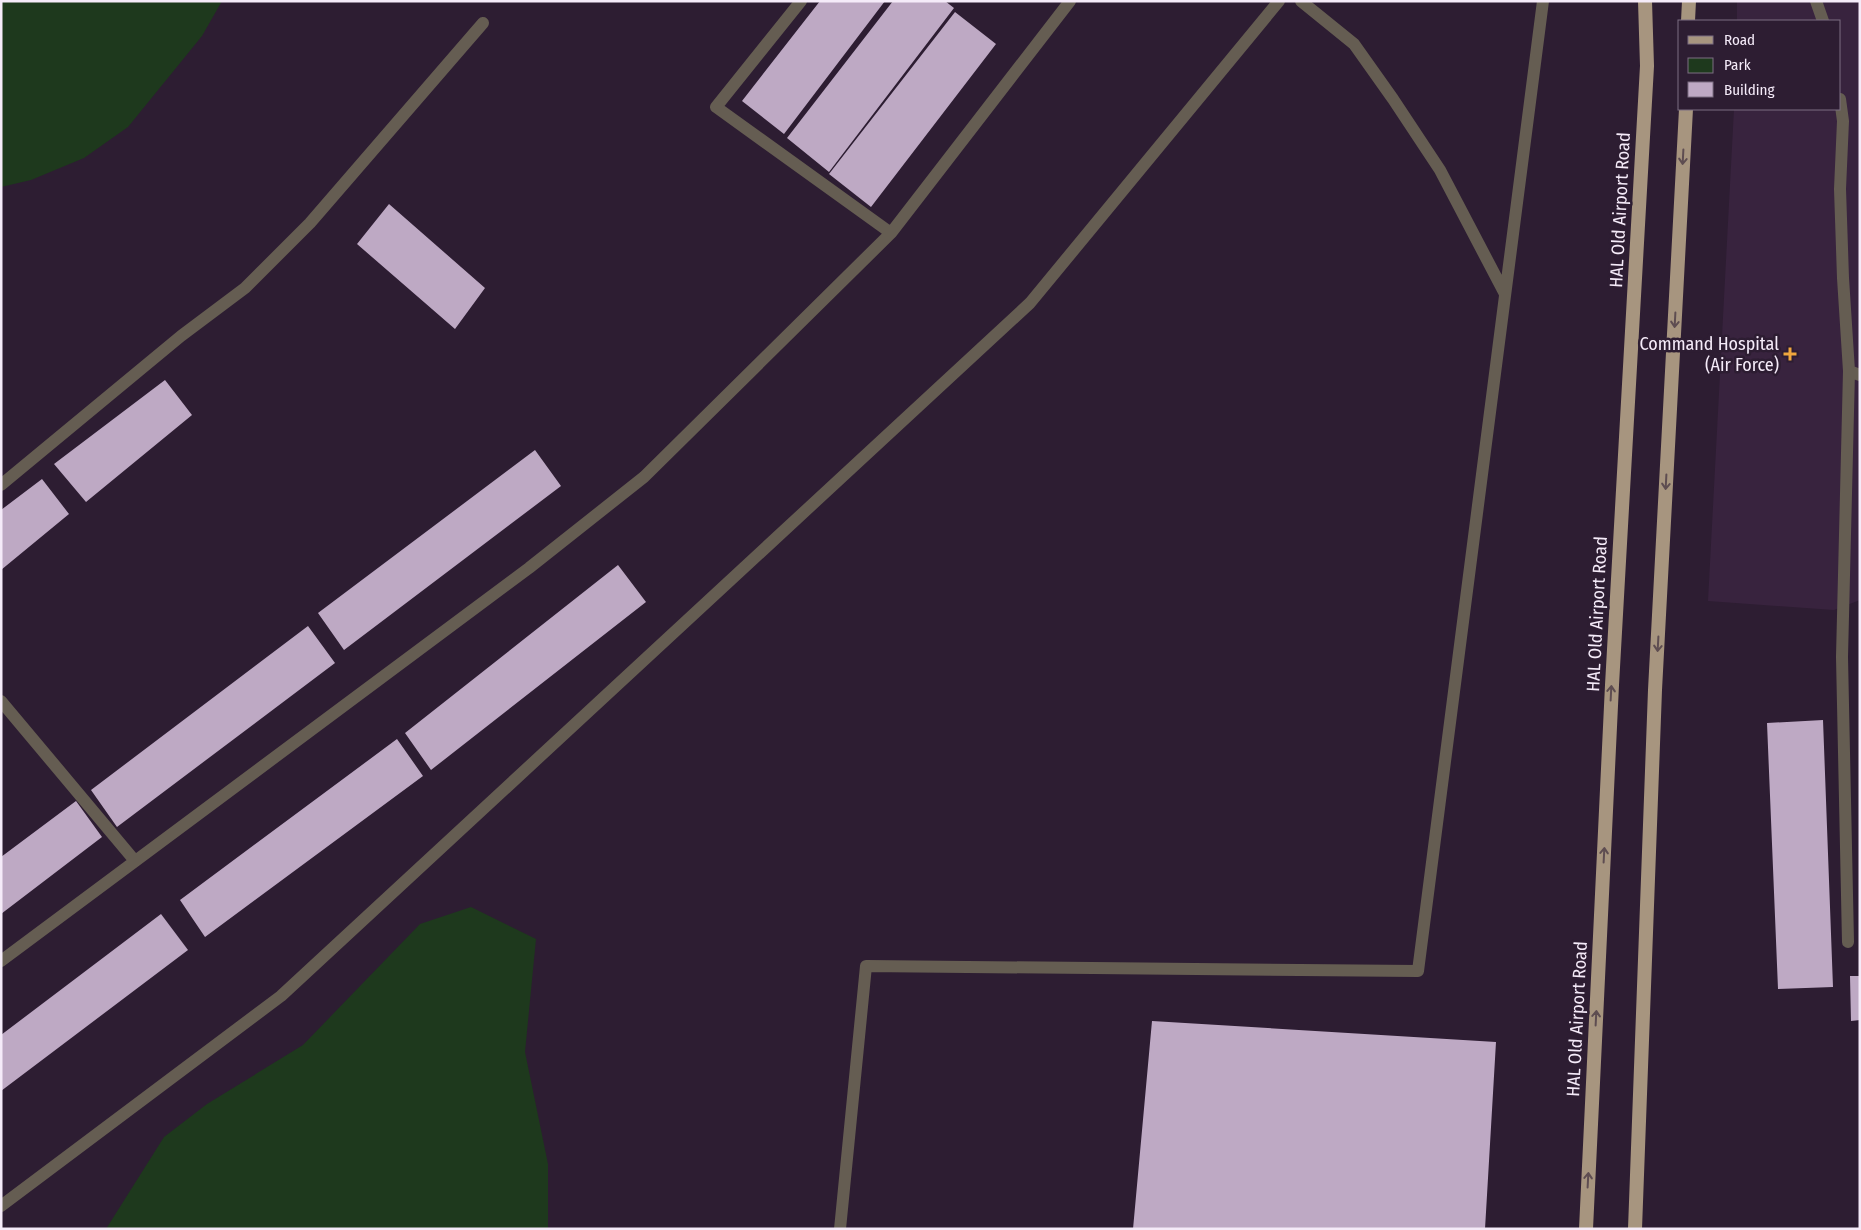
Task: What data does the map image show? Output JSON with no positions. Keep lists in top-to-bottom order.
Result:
{
  "streets": {
    "main road": ["HAL Old Airport Road"]
  },
  "places": {
    "health": ["Command Hospital (Air Force)"]
  },
  "legend": ["Road", "Park", "Building"]
}
